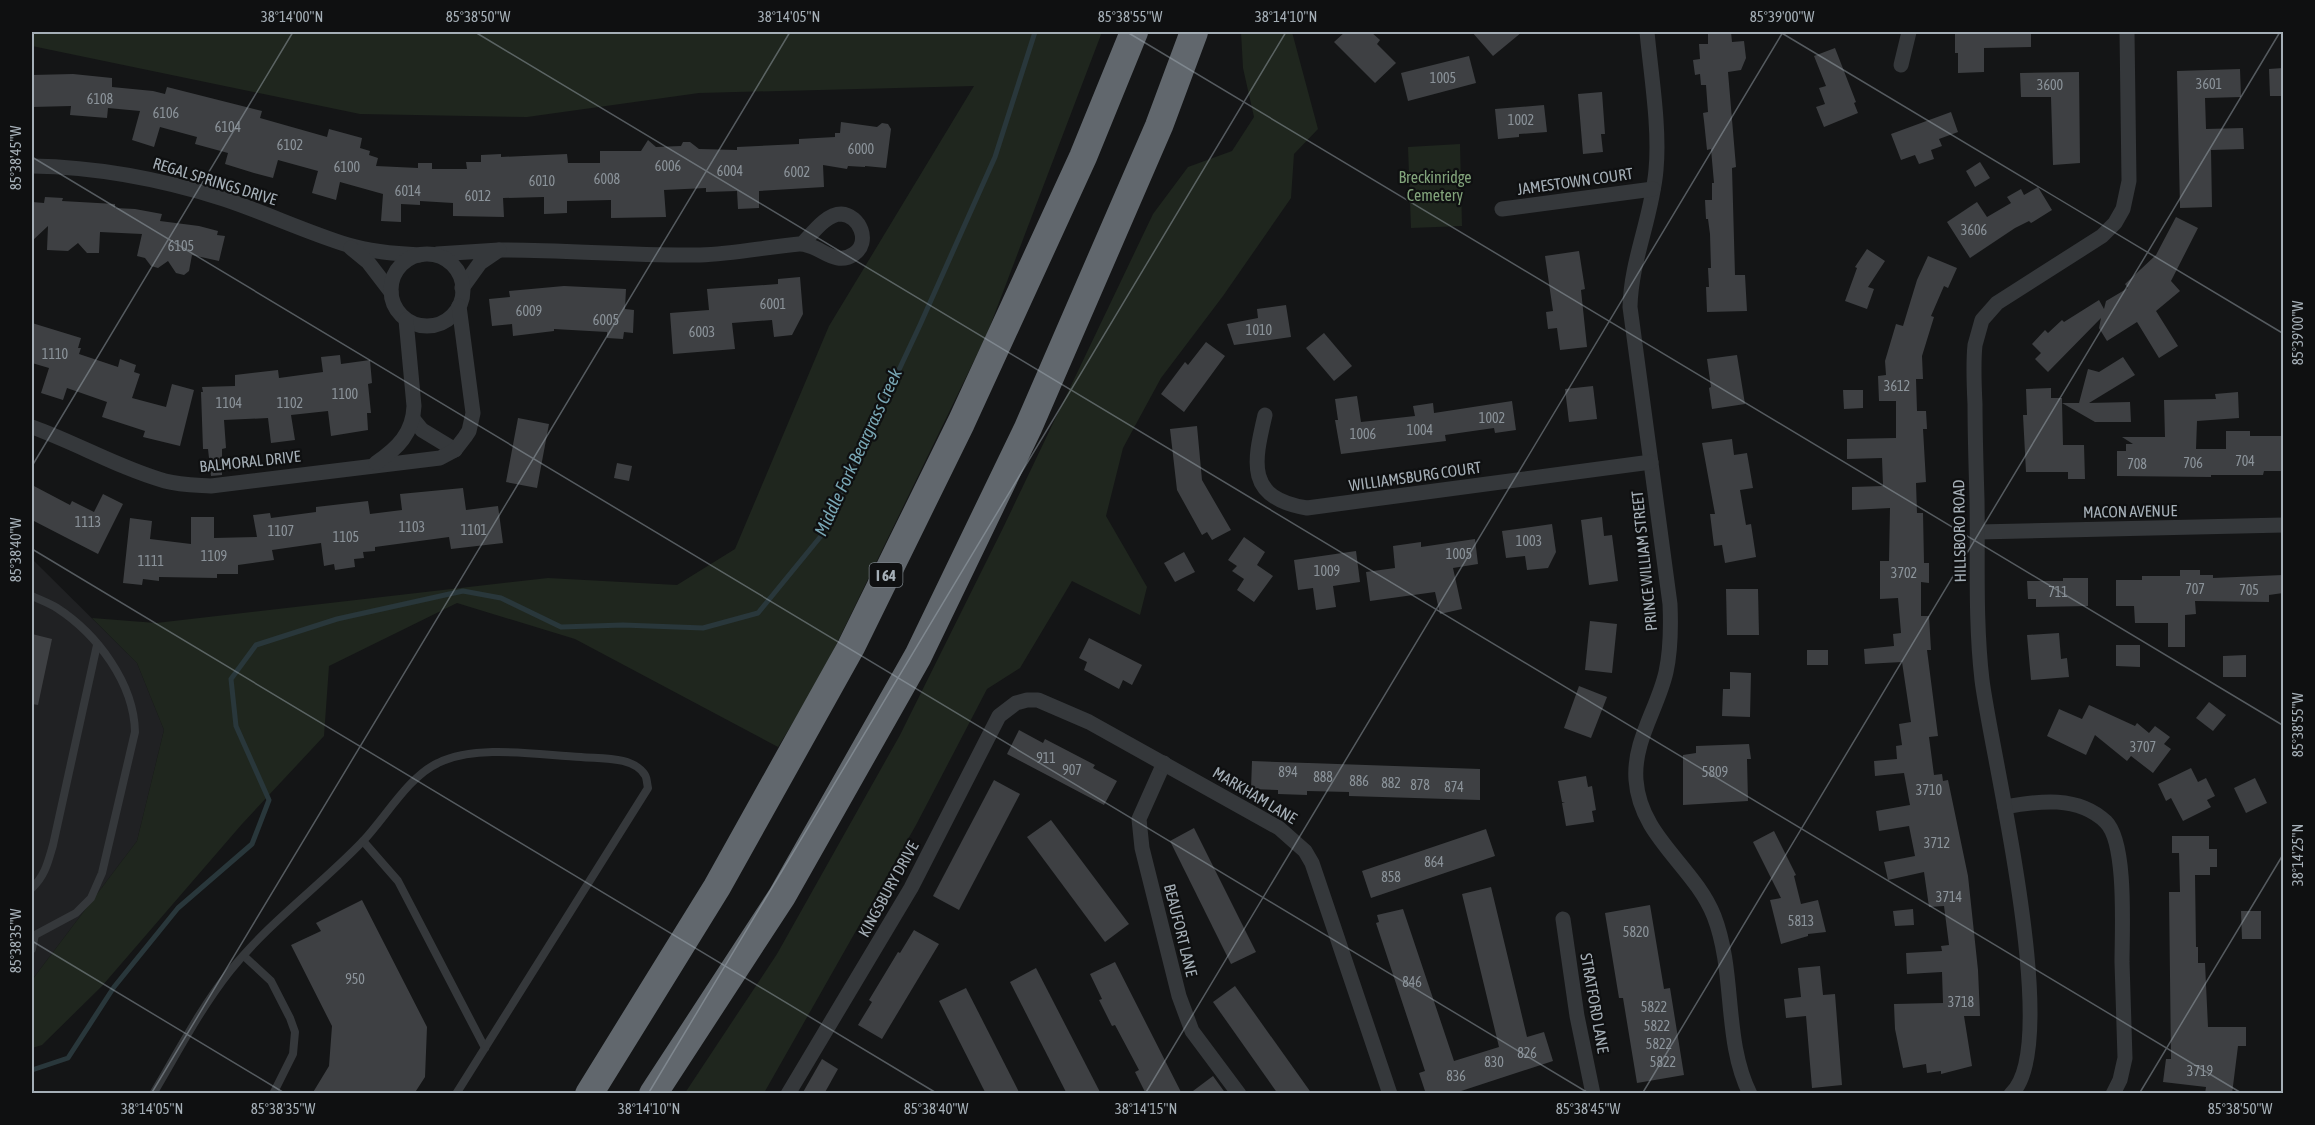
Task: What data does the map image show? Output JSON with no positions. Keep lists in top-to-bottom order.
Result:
{
  "streets": {
    "highway": ["I 64"],
    "street": [
      "REGAL SPRINGS DRIVE",
      "JAMESTOWN COURT",
      "BALMORAL DRIVE",
      "WILLIAMSBURG COURT",
      "MACON AVENUE",
      "HILLSBORO ROAD",
      "PRINCE WILLIAM STREET",
      "MARKHAM LANE",
      "KINGSBURY DRIVE",
      "BEAUFORT LANE",
      "STRATFORD LANE"
    ]
  },
  "crossings": [
    ["JAMESTOWN COURT", "PRINCE WILLIAM STREET"],
    ["WILLIAMSBURG COURT", "PRINCE WILLIAM STREET"],
    ["MACON AVENUE", "HILLSBORO ROAD"],
    ["MARKHAM LANE", "KINGSBURY DRIVE"],
    ["MARKHAM LANE", "BEAUFORT LANE"]
  ],
  "water": ["Middle Fork Beargrass Creek"],
  "parks": ["Breckinridge Cemetery"],
  "house_numbers": [
    "1005",
    "3601",
    "3600",
    "6108",
    "6106",
    "1002",
    "6104",
    "6102",
    "6000",
    "6006",
    "6100",
    "6004",
    "6002",
    "6008",
    "6010",
    "6014",
    "6012",
    "3606",
    "6105",
    "6001",
    "6009",
    "6005",
    "1010",
    "6003",
    "1110",
    "3612",
    "1100",
    "1104",
    "1102",
    "1002",
    "1004",
    "1006",
    "704",
    "706",
    "708",
    "1113",
    "1103",
    "1101",
    "1107",
    "1105",
    "1003",
    "1005",
    "1109",
    "1111",
    "1009",
    "3702",
    "707",
    "705",
    "711",
    "3707",
    "911",
    "907",
    "894",
    "5809",
    "888",
    "886",
    "882",
    "878",
    "874",
    "3710",
    "3712",
    "864",
    "858",
    "3714",
    "5813",
    "5820",
    "950",
    "846",
    "3718",
    "5822",
    "5822",
    "5822",
    "826",
    "830",
    "5822",
    "3719",
    "836"
  ],
  "coordinates": [
    "38°14'00\"N",
    "85°38'50\"W",
    "38°14'05\"N",
    "85°38'55\"W",
    "38°14'10\"N",
    "85°39'00\"W",
    "85°38'45\"W",
    "85°38'40\"W",
    "38°14'25\"N",
    "85°38'35\"W",
    "38°14'15\"N"
  ]
}
